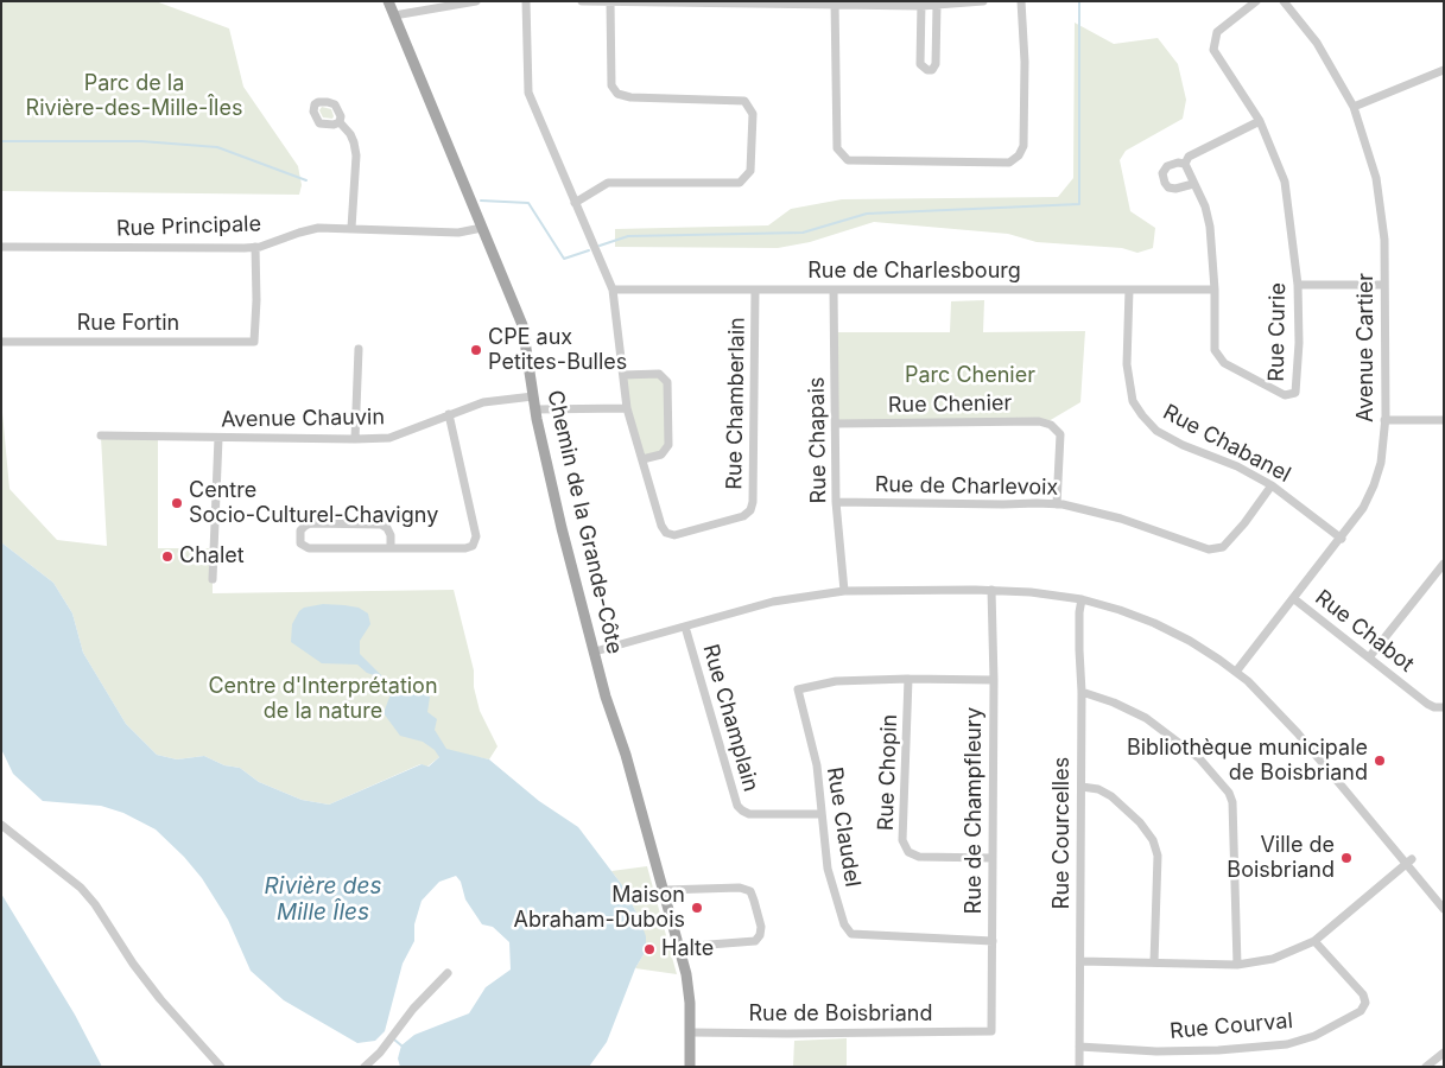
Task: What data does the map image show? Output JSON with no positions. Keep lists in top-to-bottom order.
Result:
{
  "streets": {
    "main road": ["Chemin de la Grande-Côte"],
    "street": [
      "Rue Principale",
      "Rue de Charlesbourg",
      "Rue Fortin",
      "Rue Curie",
      "Avenue Cartier",
      "Rue Chamberlain",
      "Rue Chenier",
      "Avenue Chauvin",
      "Rue Chapais",
      "Rue Chabanel",
      "Rue de Charlevoix",
      "Rue Chabot",
      "Rue Champlain",
      "Rue Chopin",
      "Rue de Champfleury",
      "Rue Claudel",
      "Rue Courcelles",
      "Rue de Boisbriand",
      "Rue Courval"
    ]
  },
  "crossings": [
    ["Rue Principale", "Rue Fortin"],
    ["Rue Principale", "Chemin de la Grande-Côte"],
    ["Rue de Charlesbourg", "Rue Curie"],
    ["Rue de Charlesbourg", "Rue Chamberlain"],
    ["Rue de Charlesbourg", "Rue Chapais"],
    ["Rue de Charlesbourg", "Rue Chabanel"],
    ["Avenue Cartier", "Rue Chabanel"],
    ["Avenue Cartier", "Rue Chabot"],
    ["Rue Chenier", "Rue Chapais"],
    ["Rue Chenier", "Rue de Charlevoix"],
    ["Avenue Chauvin", "Chemin de la Grande-Côte"],
    ["Rue Chapais", "Rue de Charlevoix"],
    ["Rue Chabanel", "Rue de Charlevoix"],
    ["Chemin de la Grande-Côte", "Rue de Boisbriand"],
    ["Rue Champlain", "Rue Claudel"],
    ["Rue Chopin", "Rue de Champfleury"],
    ["Rue Chopin", "Rue Claudel"],
    ["Rue de Champfleury", "Rue Claudel"],
    ["Rue de Champfleury", "Rue de Boisbriand"],
    ["Rue Courcelles", "Rue Courval"]
  ],
  "water": ["Rivière des Mille Îles"],
  "parks": ["Parc de la Rivière-des-Mille-Îles", "Parc Chenier", "Centre d'Interprétation de la nature"],
  "places": [
    "CPE aux Petites-Bulles",
    "Centre Socio-Culturel-Chavigny",
    "Chalet",
    "Bibliothèque municipale de Boisbriand",
    "Ville de Boisbriand",
    "Maison Abraham-Dubois",
    "Halte"
  ]
}
